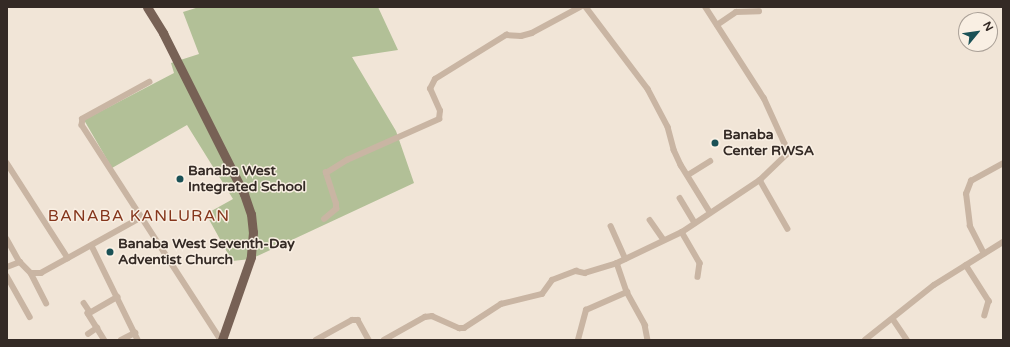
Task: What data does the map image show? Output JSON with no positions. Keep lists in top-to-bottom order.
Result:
{
  "districts": ["BANABA KANLURAN"],
  "places": ["Banaba Center RWSA", "Banaba West Integrated School", "Banaba West Seventh-Day Adventist Church"],
  "north": "top right"
}
